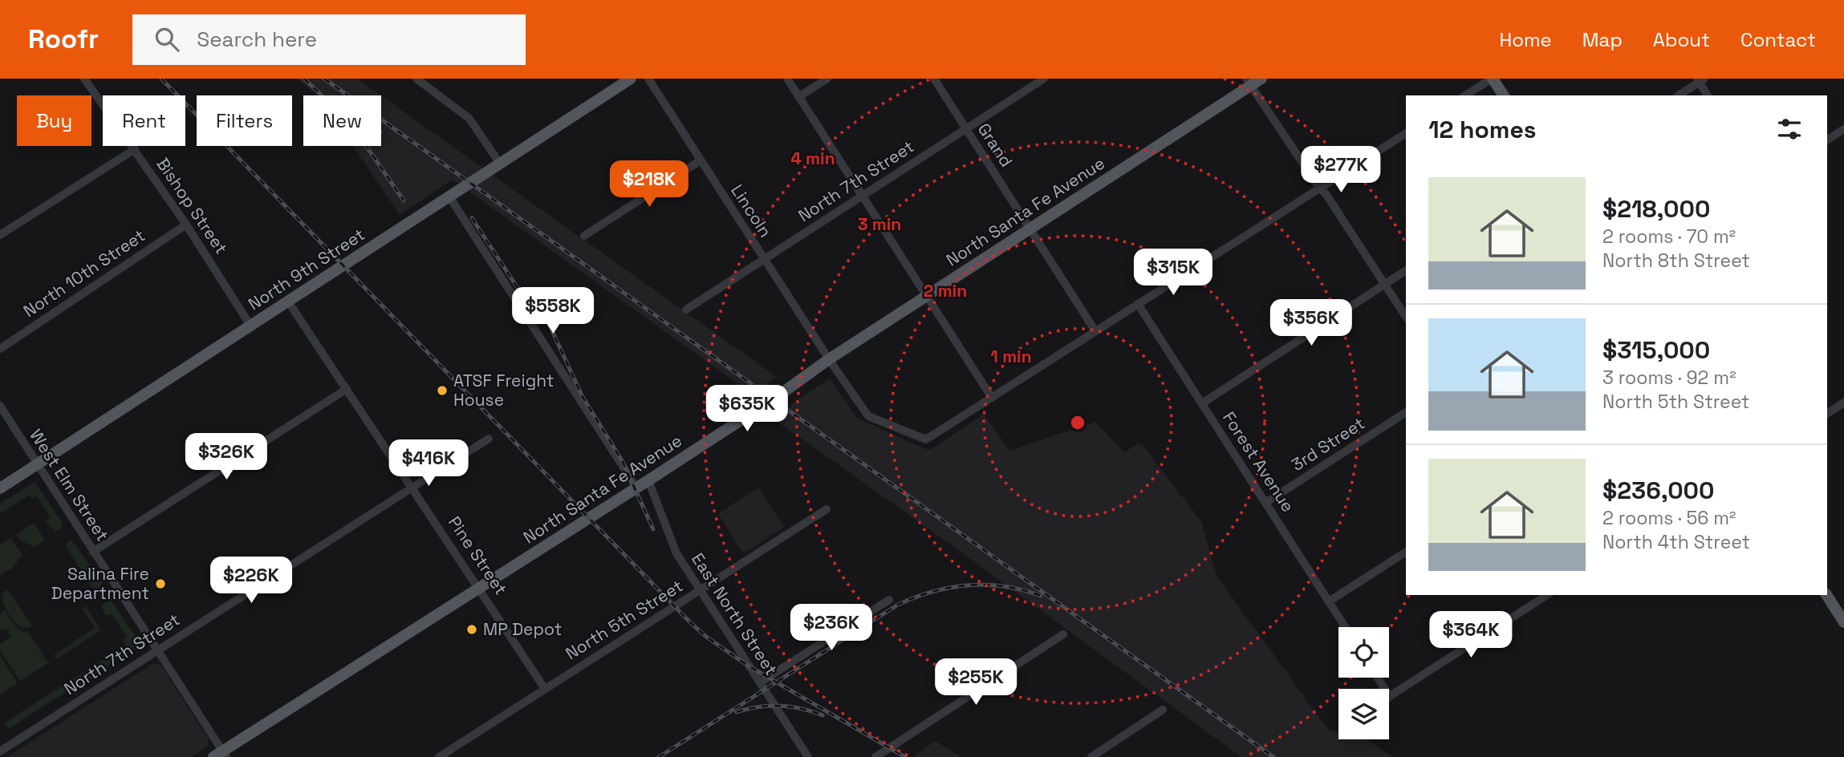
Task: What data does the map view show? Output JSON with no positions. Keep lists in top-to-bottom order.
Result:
{
  "streets": {
    "main road": ["North Santa Fe Avenue", "North 9th Street"],
    "street": [
      "Grand",
      "North 7th Street",
      "Bishop Street",
      "Lincoln",
      "North 10th Street",
      "3rd Street",
      "Forest Avenue",
      "West Elm Street",
      "Pine Street",
      "East North Street",
      "North 5th Street"
    ]
  },
  "crossings": [
    ["Grand", "North 7th Street"],
    ["Grand", "North Santa Fe Avenue"],
    ["North 7th Street", "Lincoln"],
    ["North 7th Street", "West Elm Street"],
    ["North 7th Street", "Pine Street"],
    ["Bishop Street", "North 9th Street"],
    ["Bishop Street", "North 10th Street"],
    ["Lincoln", "North Santa Fe Avenue"],
    ["North Santa Fe Avenue", "West Elm Street"],
    ["North Santa Fe Avenue", "Pine Street"],
    ["North Santa Fe Avenue", "East North Street"],
    ["North 9th Street", "West Elm Street"],
    ["North 9th Street", "Pine Street"],
    ["3rd Street", "Forest Avenue"],
    ["Pine Street", "North 5th Street"],
    ["East North Street", "North 5th Street"]
  ],
  "places": ["ATSF Freight House", "Salina Fire Department", "MP Depot"],
  "page": {
    "header": "Roofr",
    "search": "Search here",
    "nav": [
      "Home",
      "Map",
      "About",
      "Contact"
    ],
    "chip": [
      "Buy",
      "Rent",
      "Filters",
      "New"
    ],
    "heading": "12 homes",
    "price": [
      "$277K",
      "$218K",
      "$315K",
      "$558K",
      "$356K",
      "$635K",
      "$326K",
      "$416K",
      "$226K",
      "$236K",
      "$364K",
      "$255K"
    ],
    "list": [
      {
        "name": "$218,000",
        "note": "2 rooms · 70 m² · North 8th Street"
      },
      {
        "name": "$315,000",
        "note": "3 rooms · 92 m² · North 5th Street"
      },
      {
        "name": "$236,000",
        "note": "2 rooms · 56 m² · North 4th Street"
      }
    ]
  },
  "rings": [
    "4 min",
    "3 min",
    "2 min",
    "1 min"
  ]
}
